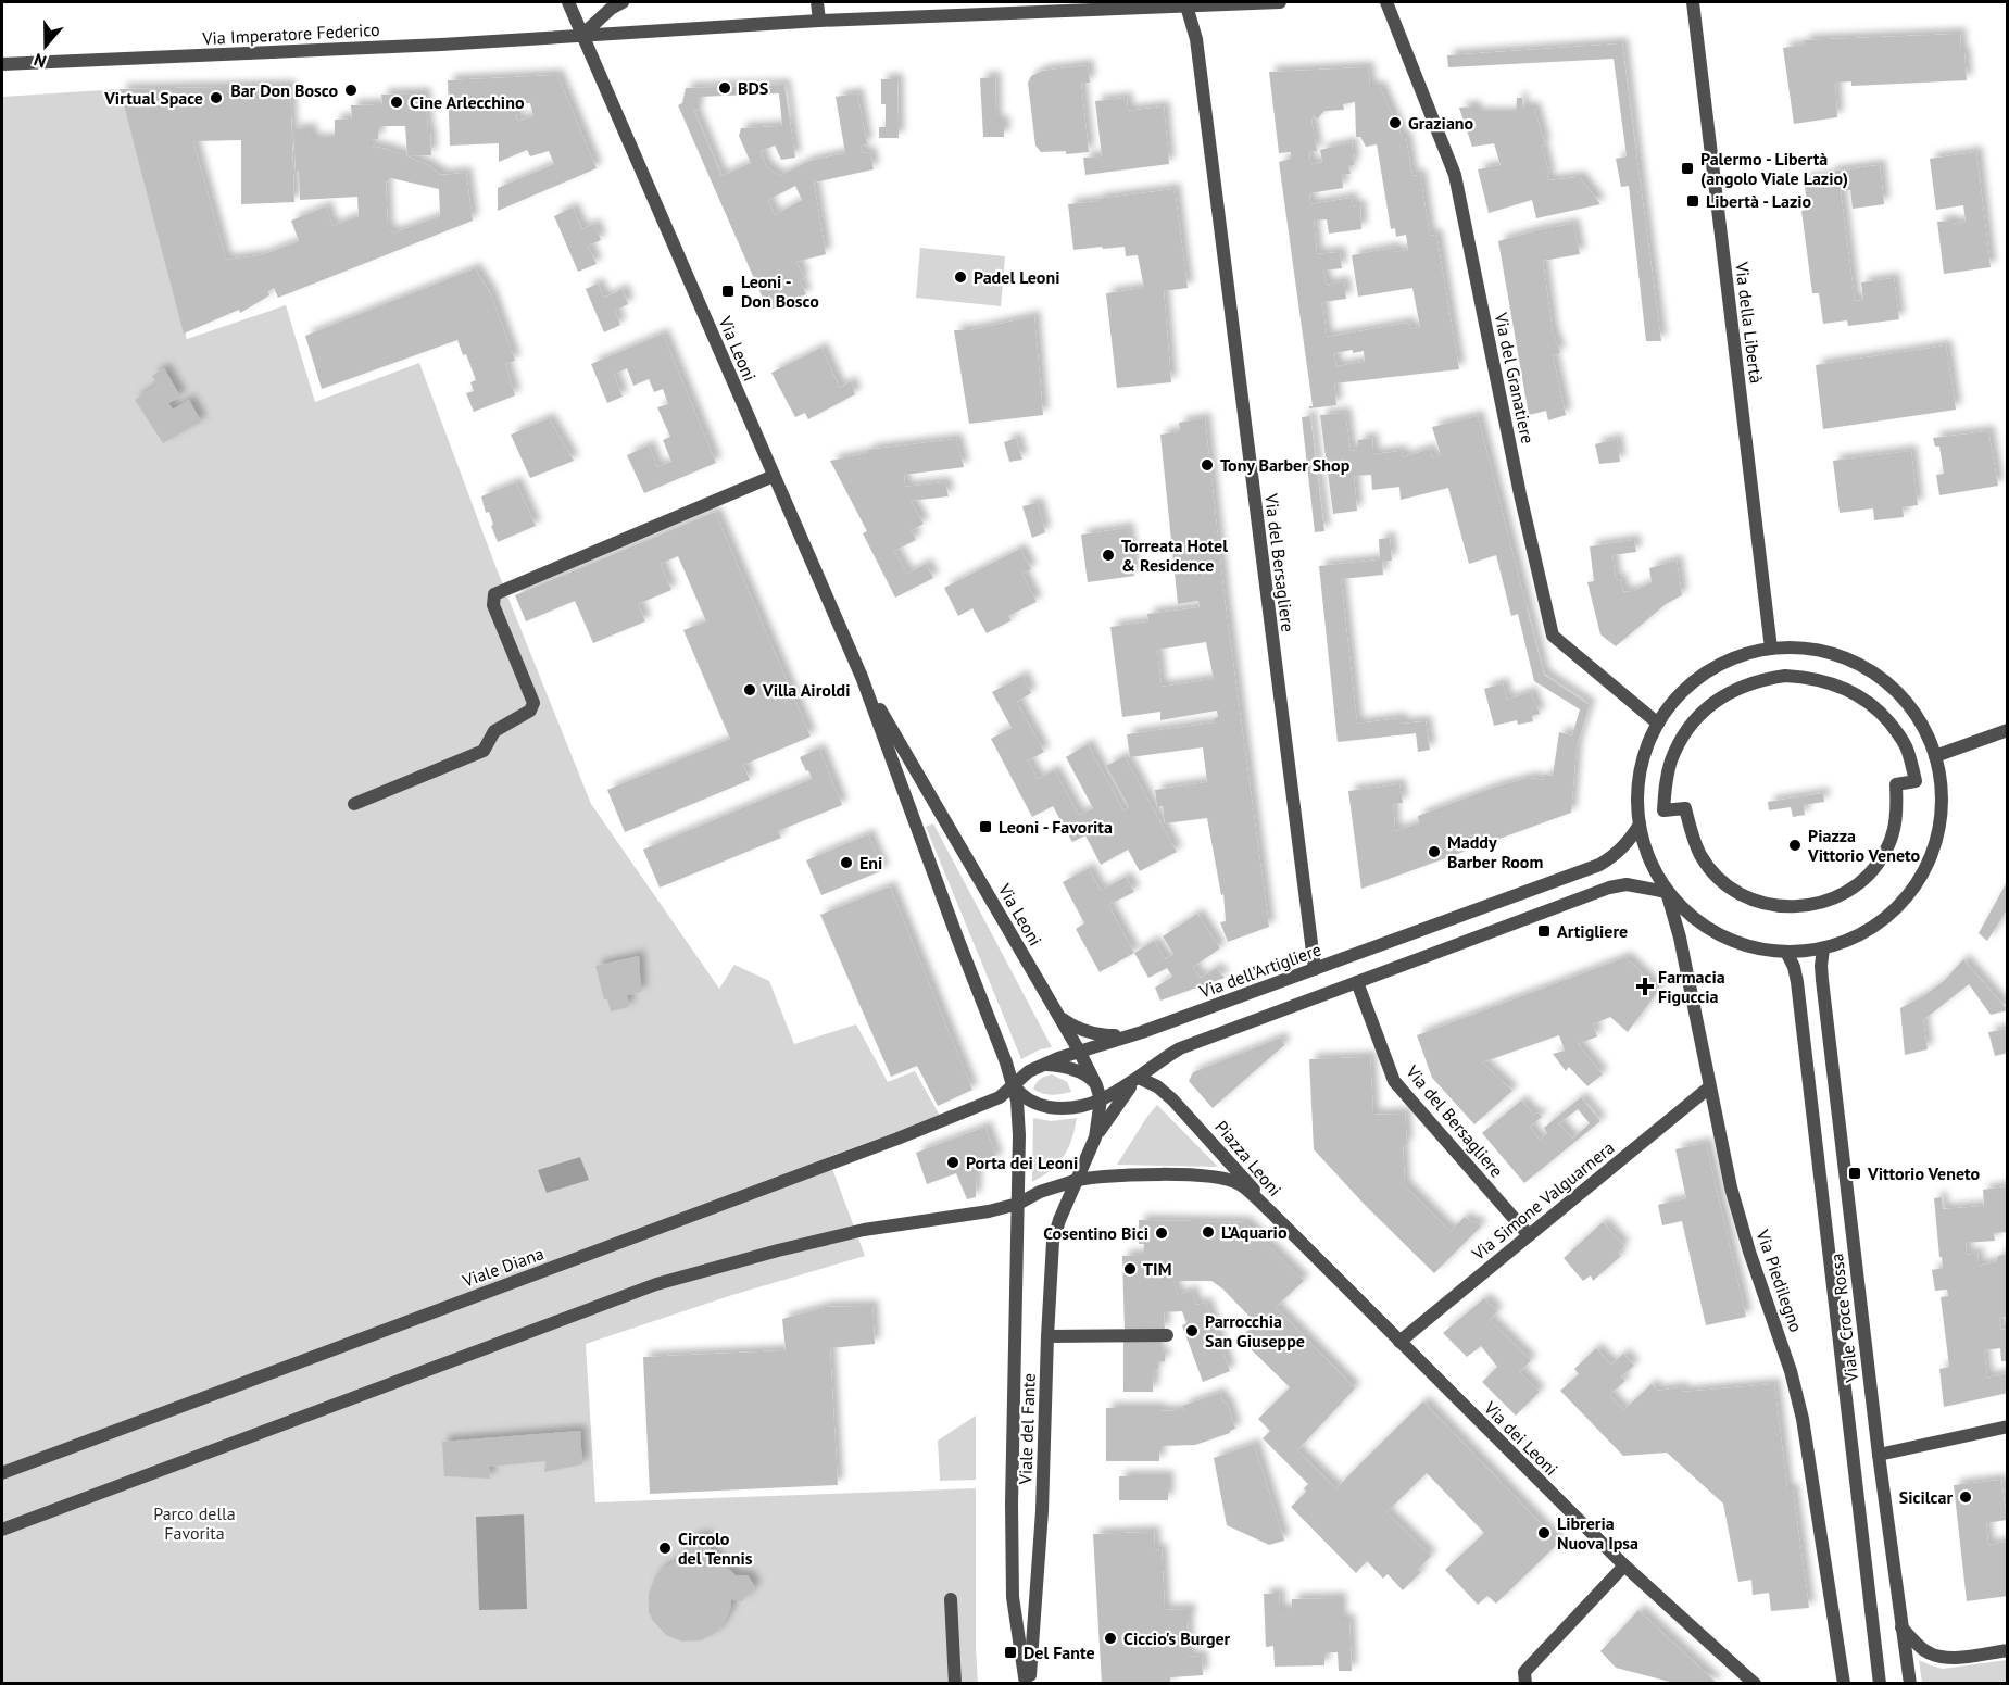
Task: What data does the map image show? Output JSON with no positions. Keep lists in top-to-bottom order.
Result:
{
  "streets": {
    "street": [
      "Via Imperatore Federico",
      "Via della Libertà",
      "Via Leoni",
      "Via del Granatiere",
      "Via del Bersagliere",
      "Via dell'Artigliere",
      "Piazza Leoni",
      "Via Simone Valguarnera",
      "Viale Diana",
      "Via Piedilegno",
      "Viale Croce Rossa",
      "Viale del Fante",
      "Via dei Leoni"
    ]
  },
  "crossings": [
    ["Via Imperatore Federico", "Via Leoni"],
    ["Via Imperatore Federico", "Via del Bersagliere"],
    ["Via Leoni", "Via dell'Artigliere"],
    ["Via Leoni", "Piazza Leoni"],
    ["Via Leoni", "Viale Diana"],
    ["Via Leoni", "Viale del Fante"],
    ["Via del Bersagliere", "Via dell'Artigliere"],
    ["Via del Bersagliere", "Via Simone Valguarnera"],
    ["Via dell'Artigliere", "Viale Diana"],
    ["Piazza Leoni", "Viale del Fante"],
    ["Piazza Leoni", "Via dei Leoni"],
    ["Via Simone Valguarnera", "Via Piedilegno"],
    ["Via Simone Valguarnera", "Via dei Leoni"]
  ],
  "parks": ["Parco della Favorita"],
  "places": {
    "other": [
      "BDS",
      "Bar Don Bosco",
      "Virtual Space",
      "Cine Arlecchino",
      "Graziano",
      "Padel Leoni",
      "Tony Barber Shop",
      "Torreata Hotel & Residence",
      "Villa Airoldi",
      "Piazza Vittorio Veneto",
      "Maddy Barber Room",
      "Eni",
      "Porta dei Leoni",
      "L’Aquario",
      "Cosentino Bici",
      "TIM",
      "Parrocchia San Giuseppe",
      "Sicilcar",
      "Libreria Nuova Ipsa",
      "Circolo del Tennis",
      "Ciccio's Burger"
    ],
    "transit": [
      "Palermo - Libertà (angolo Viale Lazio)",
      "Libertà - Lazio",
      "Leoni - Don Bosco",
      "Leoni - Favorita",
      "Artigliere",
      "Vittorio Veneto",
      "Del Fante"
    ],
    "health": ["Farmacia Figuccia"]
  },
  "north": "bottom"
}
